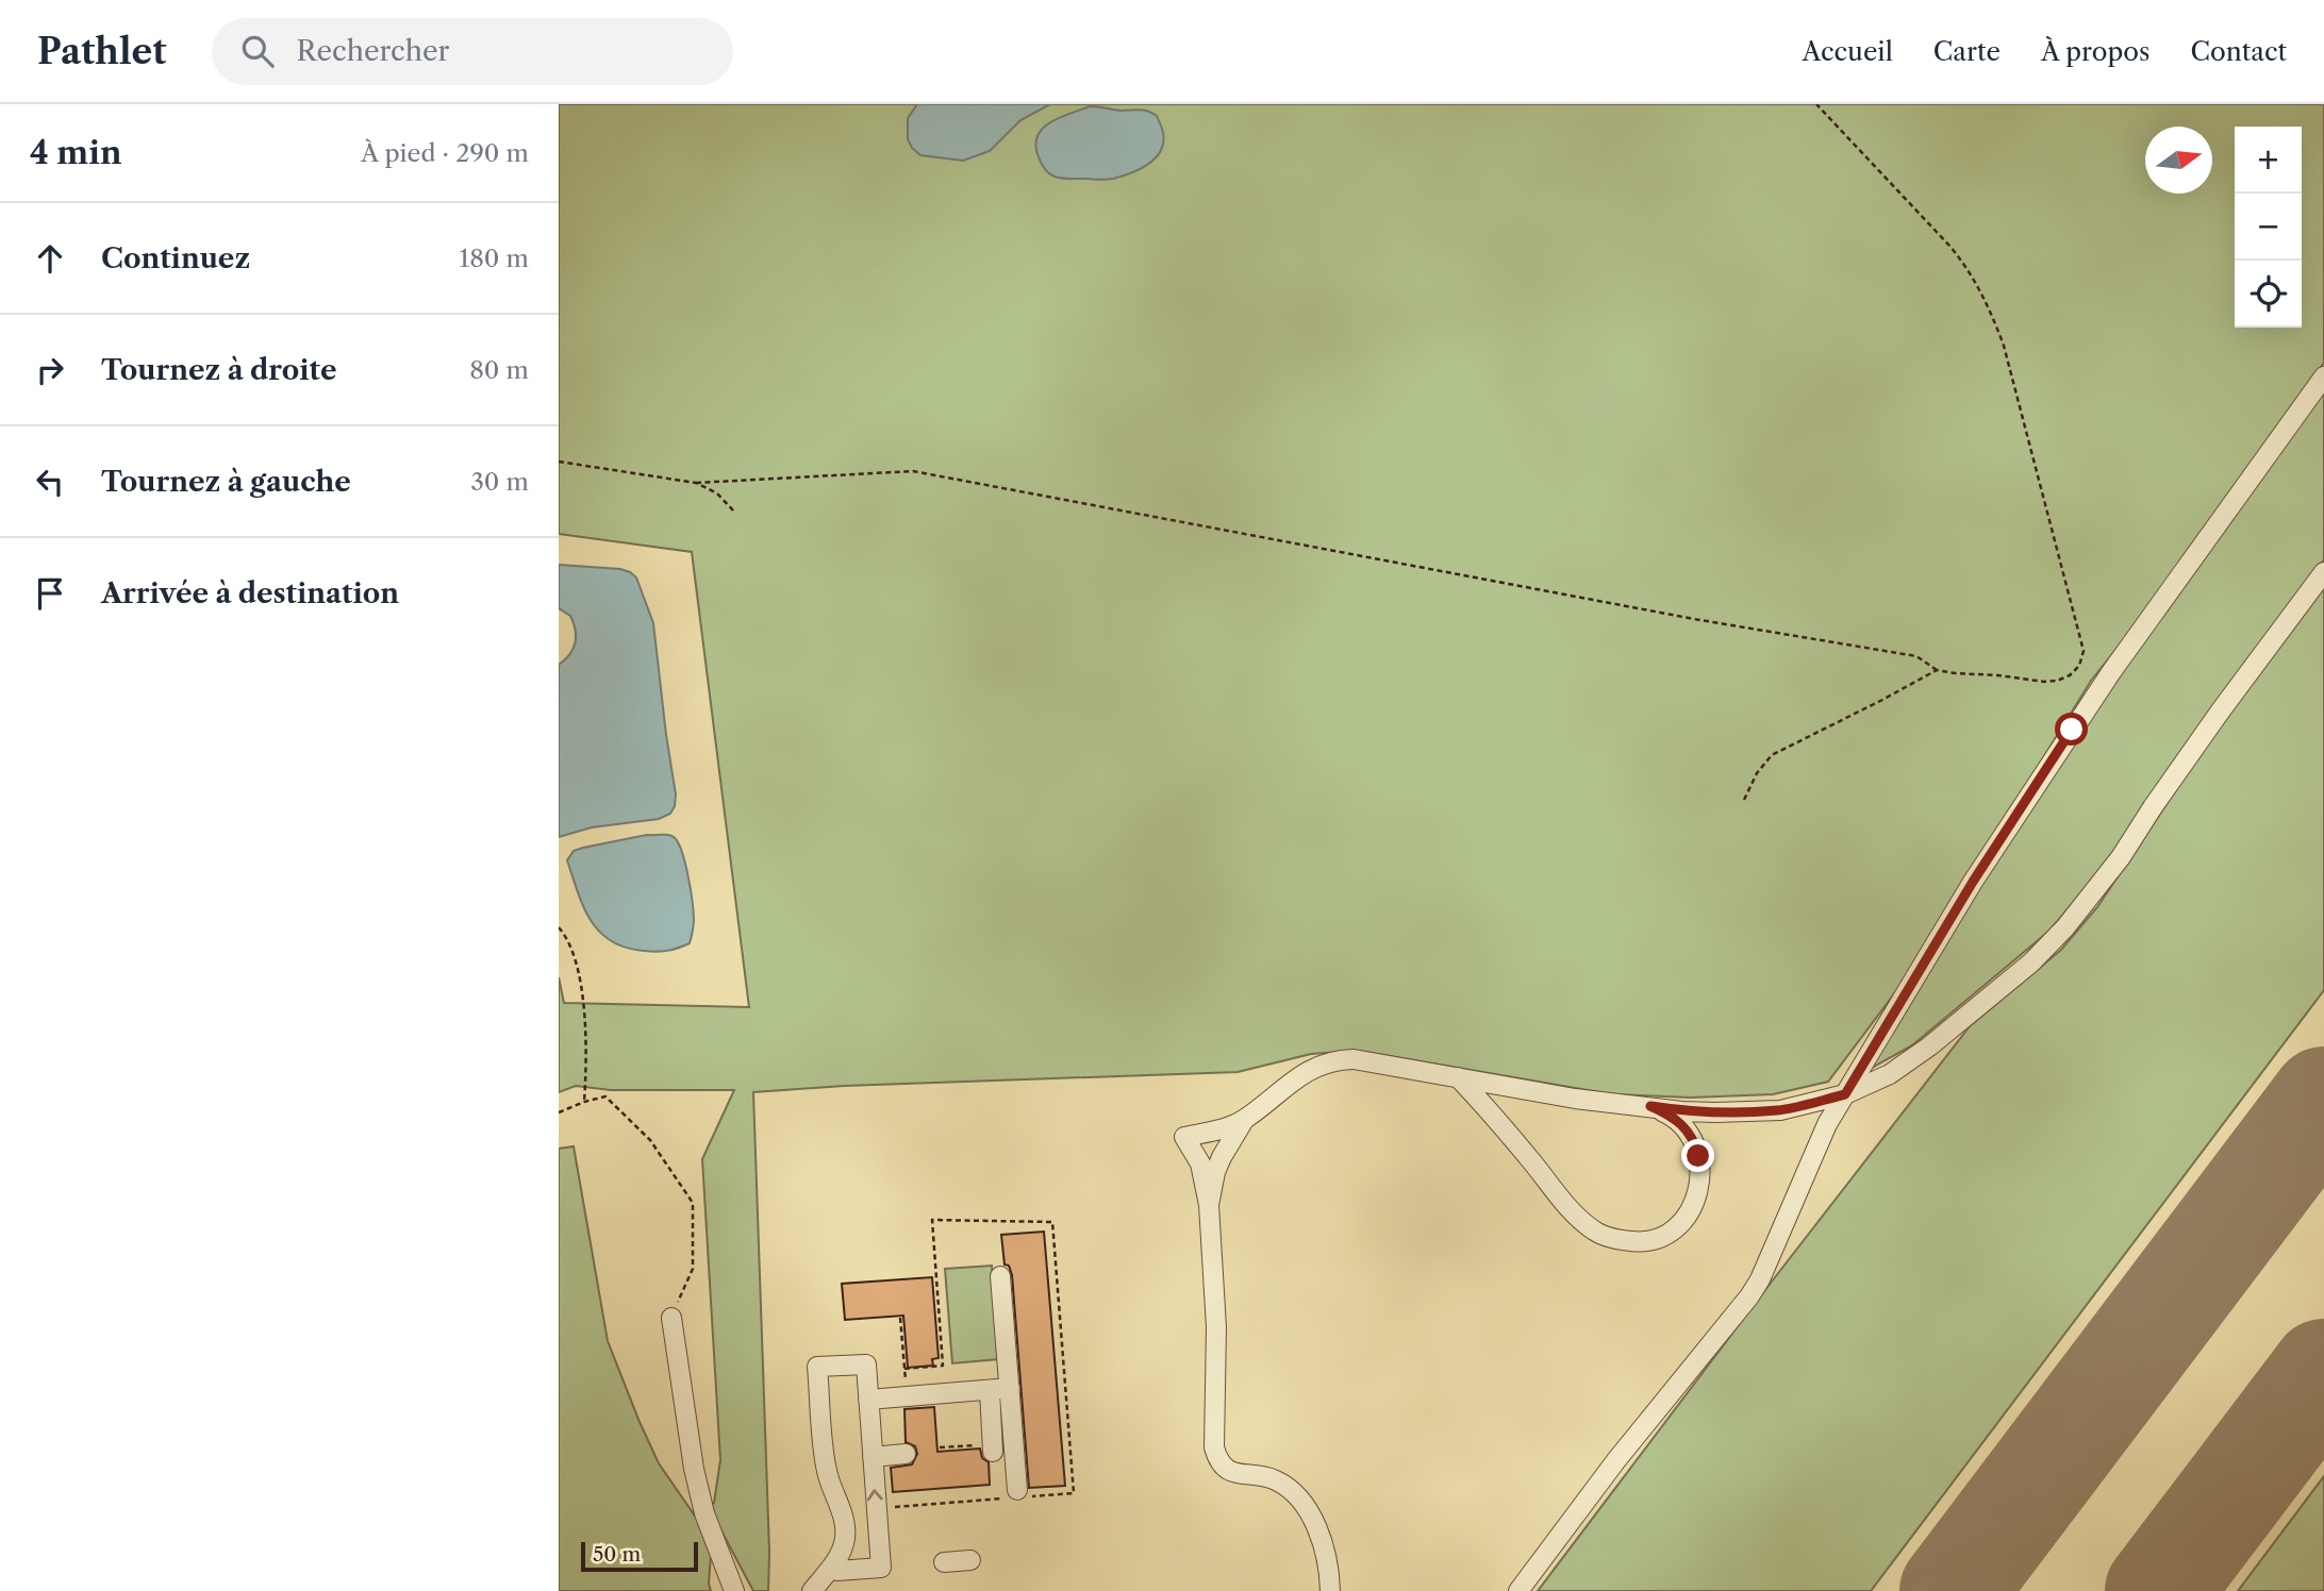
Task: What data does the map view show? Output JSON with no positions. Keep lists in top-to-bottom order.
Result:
{
  "scale_bar": "50 m",
  "north": "right",
  "page": {
    "header": "Pathlet",
    "search": "Rechercher",
    "nav": [
      "Accueil",
      "Carte",
      "À propos",
      "Contact"
    ],
    "heading": ["4 min", "À pied · 290 m"],
    "map_buttons": ["+", "−"],
    "list": [
      ["Continuez", "180 m"],
      ["Tournez à droite", "80 m"],
      ["Tournez à gauche", "30 m"],
      "Arrivée à destination"
    ],
    "scale": "50 m"
  }
}
